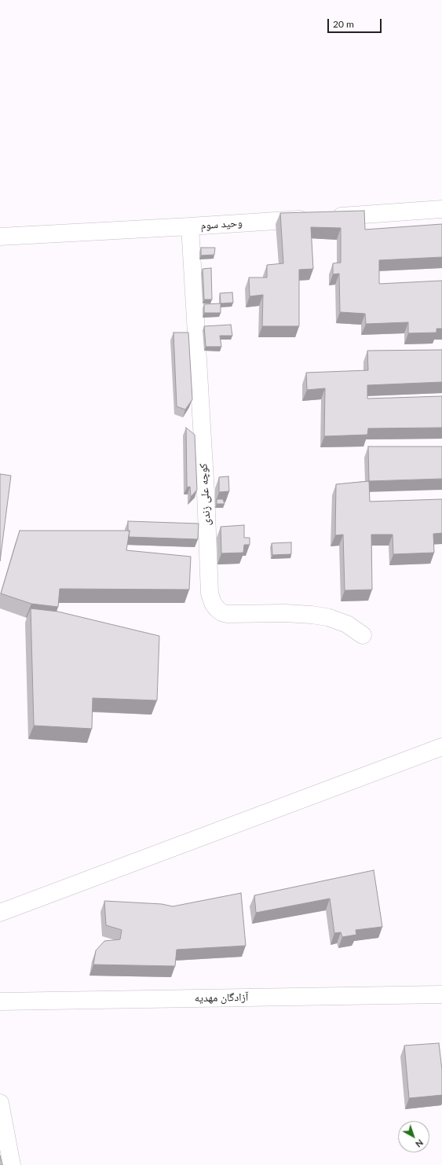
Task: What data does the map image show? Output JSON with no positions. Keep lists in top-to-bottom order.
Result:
{
  "streets": {
    "street": ["وحید سوم", "کوچه علی زندی", "آزادگان مهدیه"]
  },
  "crossings": [
    ["وحید سوم", "کوچه علی زندی"]
  ],
  "scale_bar": "20 m",
  "north": "bottom right"
}
